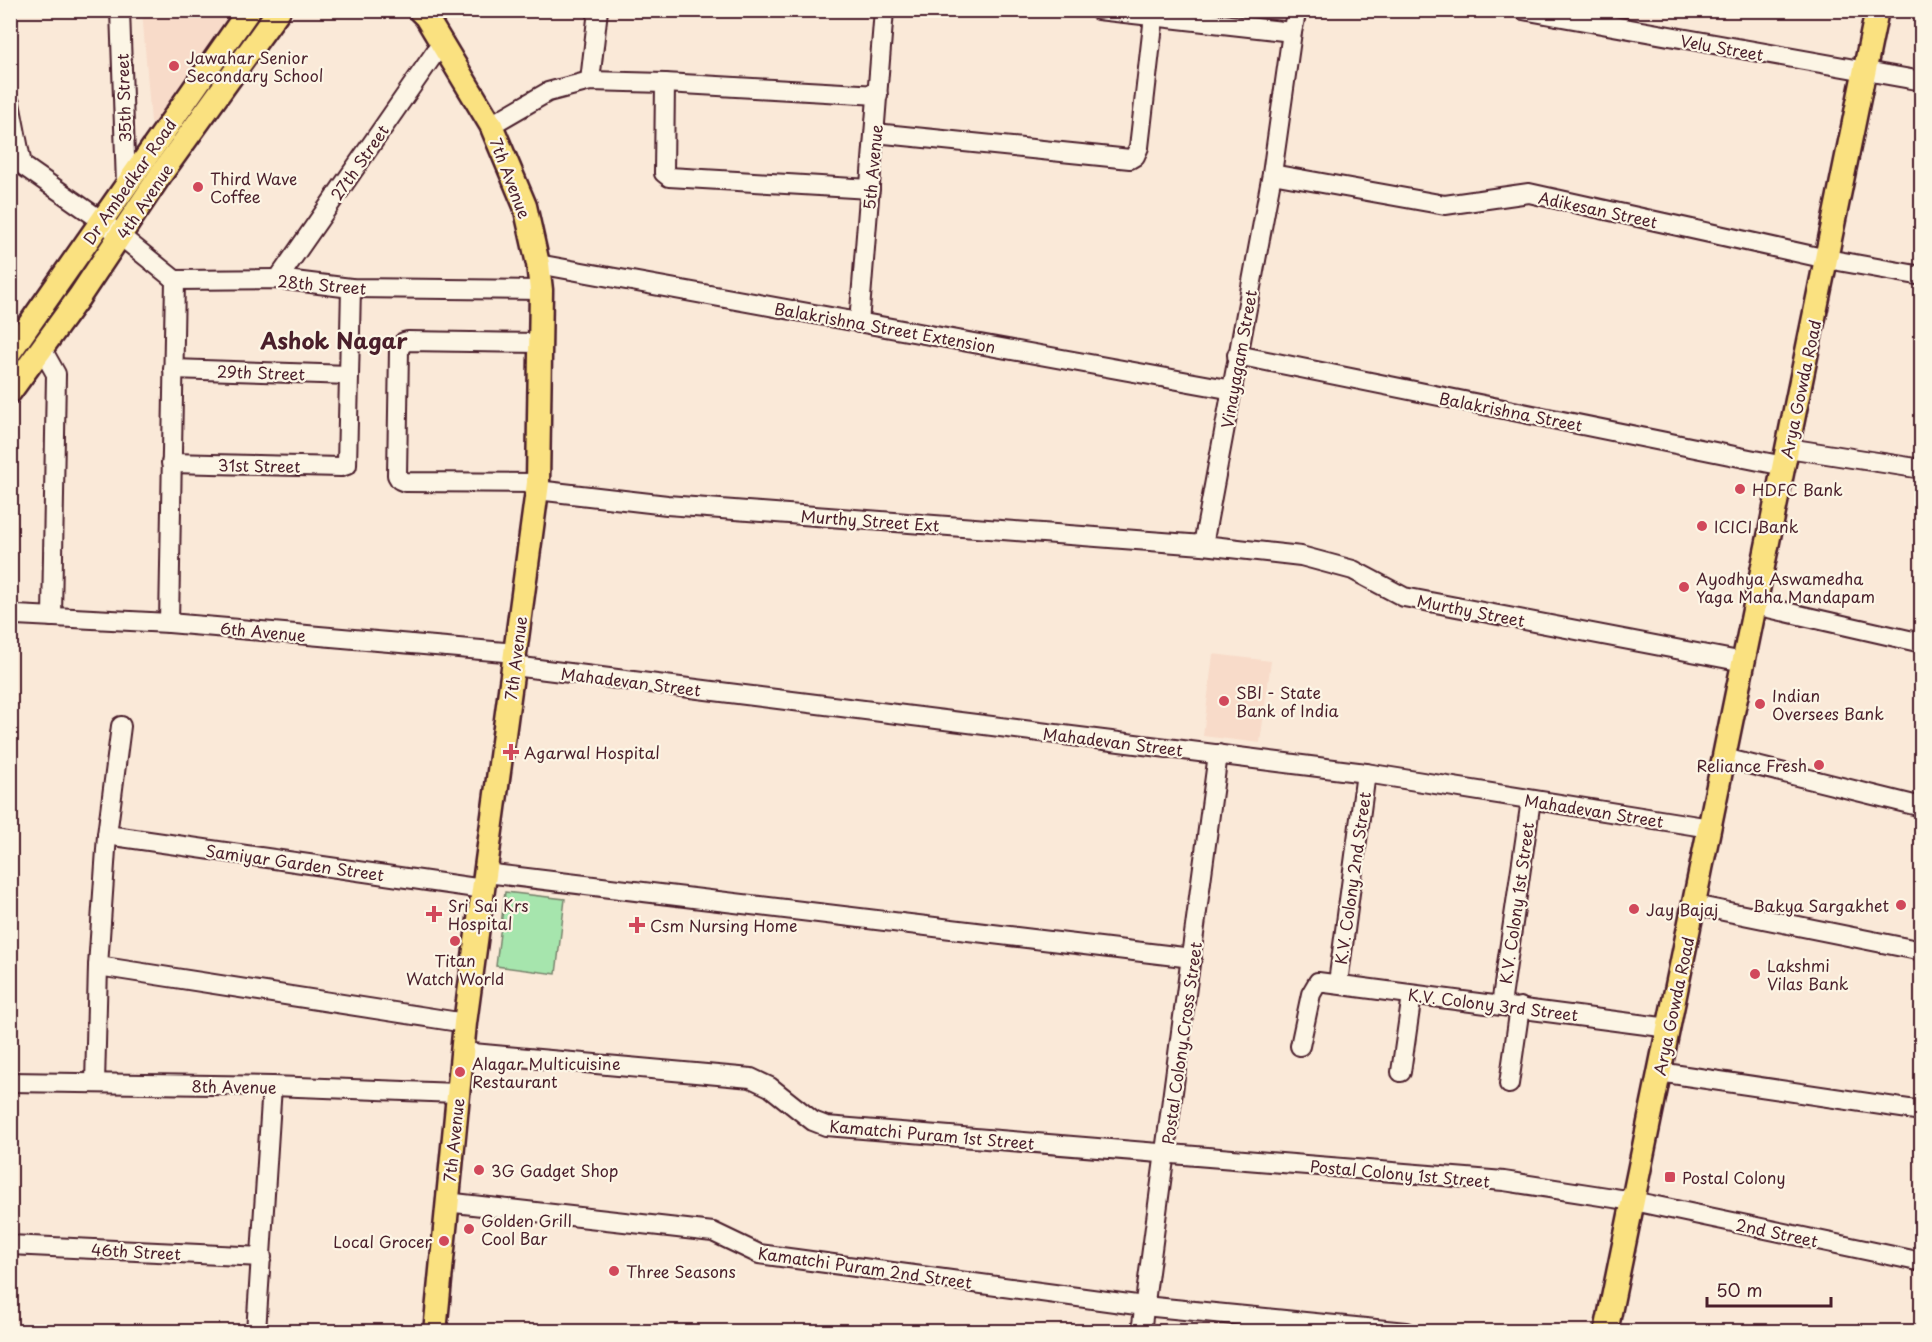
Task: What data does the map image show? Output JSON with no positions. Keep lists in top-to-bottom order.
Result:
{
  "streets": {
    "main road": [
      "7th Avenue",
      "Dr Ambedkar Road",
      "4th Avenue",
      "Arya Gowda Road"
    ],
    "street": [
      "Velu Street",
      "35th Street",
      "27th Street",
      "5th Avenue",
      "Adikesan Street",
      "28th Street",
      "Balakrishna Street Extension",
      "Vinayagam Street",
      "29th Street",
      "Balakrishna Street",
      "31st Street",
      "Murthy Street Ext",
      "Murthy Street",
      "6th Avenue",
      "Mahadevan Street",
      "Samiyar Garden Street",
      "K.V. Colony 2nd Street",
      "K.V. Colony 1st Street",
      "K.V. Colony 3rd Street",
      "Postal Colony Cross Street",
      "8th Avenue",
      "Kamatchi Puram 1st Street",
      "Postal Colony 1st Street",
      "2nd Street",
      "46th Street",
      "Kamatchi Puram 2nd Street"
    ]
  },
  "crossings": [
    ["Velu Street", "Arya Gowda Road"],
    ["35th Street", "Dr Ambedkar Road"],
    ["27th Street", "7th Avenue"],
    ["27th Street", "28th Street"],
    ["5th Avenue", "Balakrishna Street Extension"],
    ["7th Avenue", "28th Street"],
    ["7th Avenue", "Balakrishna Street Extension"],
    ["7th Avenue", "Murthy Street Ext"],
    ["7th Avenue", "6th Avenue"],
    ["7th Avenue", "Mahadevan Street"],
    ["7th Avenue", "Samiyar Garden Street"],
    ["7th Avenue", "8th Avenue"],
    ["7th Avenue", "Kamatchi Puram 1st Street"],
    ["7th Avenue", "Kamatchi Puram 2nd Street"],
    ["Adikesan Street", "Vinayagam Street"],
    ["Adikesan Street", "Arya Gowda Road"],
    ["Balakrishna Street Extension", "Vinayagam Street"],
    ["Vinayagam Street", "Balakrishna Street"],
    ["Vinayagam Street", "Murthy Street Ext"],
    ["Vinayagam Street", "Murthy Street"],
    ["29th Street", "31st Street"],
    ["Arya Gowda Road", "Balakrishna Street"],
    ["Arya Gowda Road", "Murthy Street"],
    ["Arya Gowda Road", "Mahadevan Street"],
    ["Arya Gowda Road", "K.V. Colony 3rd Street"],
    ["Arya Gowda Road", "Postal Colony 1st Street"],
    ["Arya Gowda Road", "2nd Street"],
    ["Murthy Street Ext", "Murthy Street"],
    ["6th Avenue", "Mahadevan Street"],
    ["Mahadevan Street", "K.V. Colony 2nd Street"],
    ["Mahadevan Street", "K.V. Colony 1st Street"],
    ["Mahadevan Street", "Postal Colony Cross Street"],
    ["Samiyar Garden Street", "Postal Colony Cross Street"],
    ["K.V. Colony 2nd Street", "K.V. Colony 3rd Street"],
    ["K.V. Colony 1st Street", "K.V. Colony 3rd Street"],
    ["Postal Colony Cross Street", "Kamatchi Puram 1st Street"],
    ["Postal Colony Cross Street", "Postal Colony 1st Street"],
    ["Postal Colony Cross Street", "Kamatchi Puram 2nd Street"],
    ["Kamatchi Puram 1st Street", "Postal Colony 1st Street"],
    ["Postal Colony 1st Street", "2nd Street"]
  ],
  "districts": ["Ashok Nagar"],
  "places": {
    "other": [
      "Jawahar Senior Secondary School",
      "Third Wave Coffee",
      "HDFC Bank",
      "ICICI Bank",
      "Ayodhya Aswamedha Yaga Maha Mandapam",
      "SBI - State Bank of India",
      "Indian Oversees Bank",
      "Reliance Fresh",
      "Bakya Sargakhet",
      "Jay Bajaj",
      "Titan Watch World",
      "Lakshmi Vilas Bank",
      "Alagar Multicuisine Restaurant",
      "3G Gadget Shop",
      "Golden Grill Cool Bar",
      "Local Grocer",
      "Three Seasons"
    ],
    "health": ["Agarwal Hospital", "Sri Sai Krs Hospital", "Csm Nursing Home"],
    "transit": ["Postal Colony"]
  },
  "scale_bar": "50 m"
}
